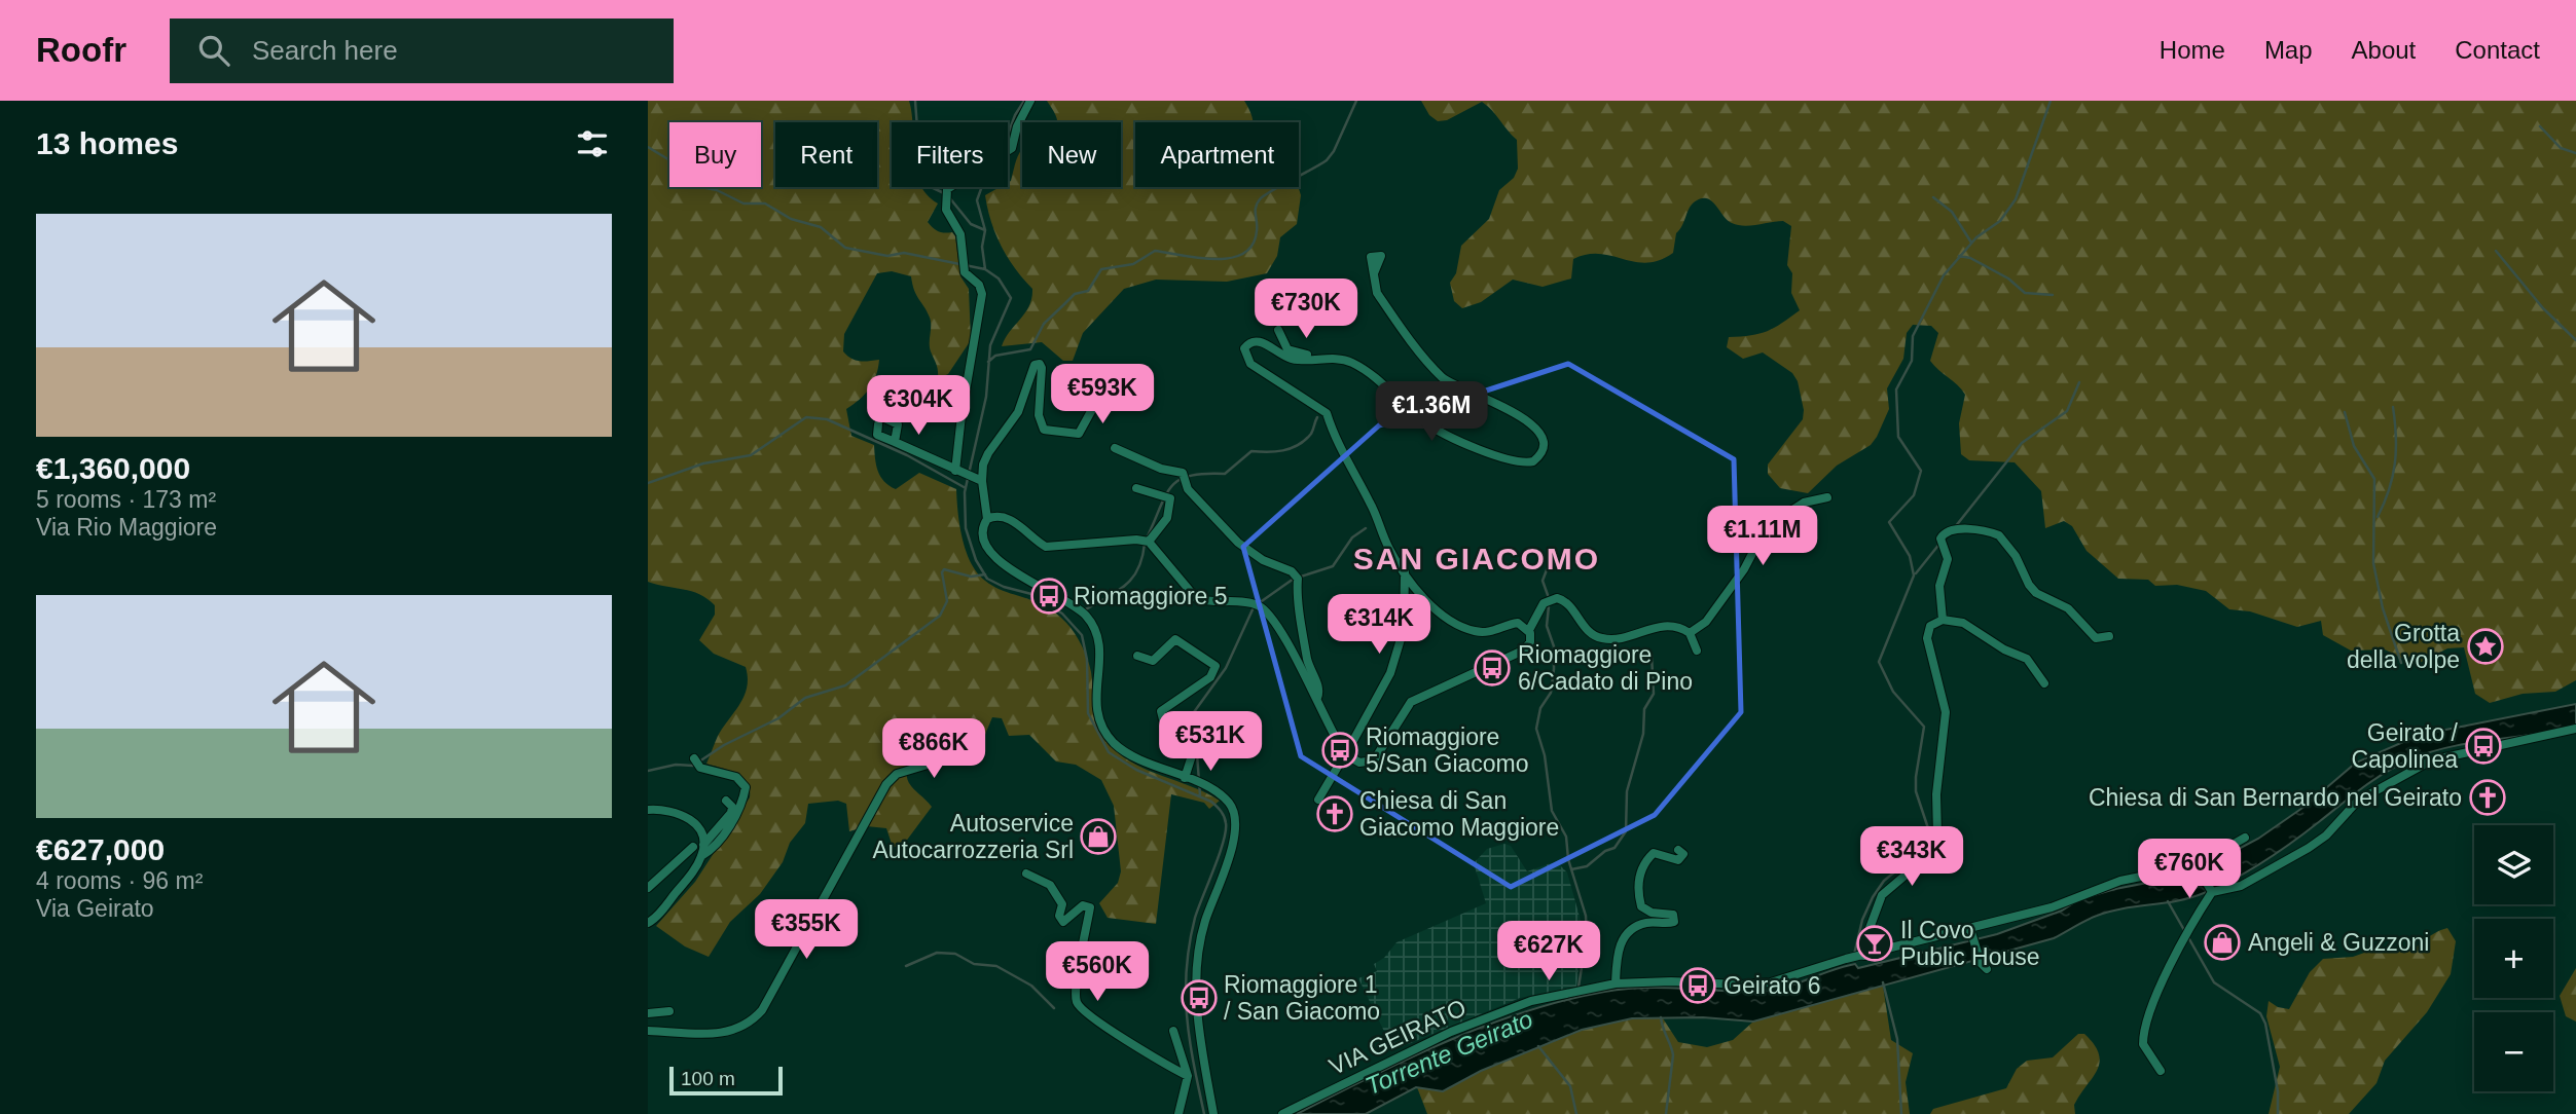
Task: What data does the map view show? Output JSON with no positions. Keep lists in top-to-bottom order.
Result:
{
  "streets": {
    "street": ["VIA GEIRATO"]
  },
  "districts": ["SAN GIACOMO"],
  "water": ["Torrente Geirato"],
  "places": {
    "bus stop": [
      "Riomaggiore 5",
      "Riomaggiore 6/Cadato di Pino",
      "Geirato / Capolinea",
      "Riomaggiore 5/San Giacomo",
      "Geirato 6",
      "Riomaggiore 1 / San Giacomo"
    ],
    "place": ["Grotta della volpe"],
    "church": ["Chiesa di San Bernardo nel Geirato", "Chiesa di San Giacomo Maggiore"],
    "shop": ["Autoservice Autocarrozzeria Srl", "Angeli & Guzzoni"],
    "bar": ["Il Covo Public House"]
  },
  "scale_bar": "100 m",
  "page": {
    "header": "Roofr",
    "search": "Search here",
    "nav": [
      "Home",
      "Map",
      "About",
      "Contact"
    ],
    "heading": "13 homes",
    "chip": [
      "Buy",
      "Rent",
      "Filters",
      "New",
      "Apartment"
    ],
    "list": [
      {
        "name": "€1,360,000",
        "note": "5 rooms · 173 m² · Via Rio Maggiore"
      },
      {
        "name": "€627,000",
        "note": "4 rooms · 96 m² · Via Geirato"
      }
    ],
    "price": [
      "€730K",
      "€593K",
      "€304K",
      "€1.36M",
      "€1.11M",
      "€314K",
      "€531K",
      "€866K",
      "€343K",
      "€760K",
      "€355K",
      "€627K",
      "€560K"
    ],
    "map_buttons": ["+", "−"],
    "scale": "100 m"
  }
}
